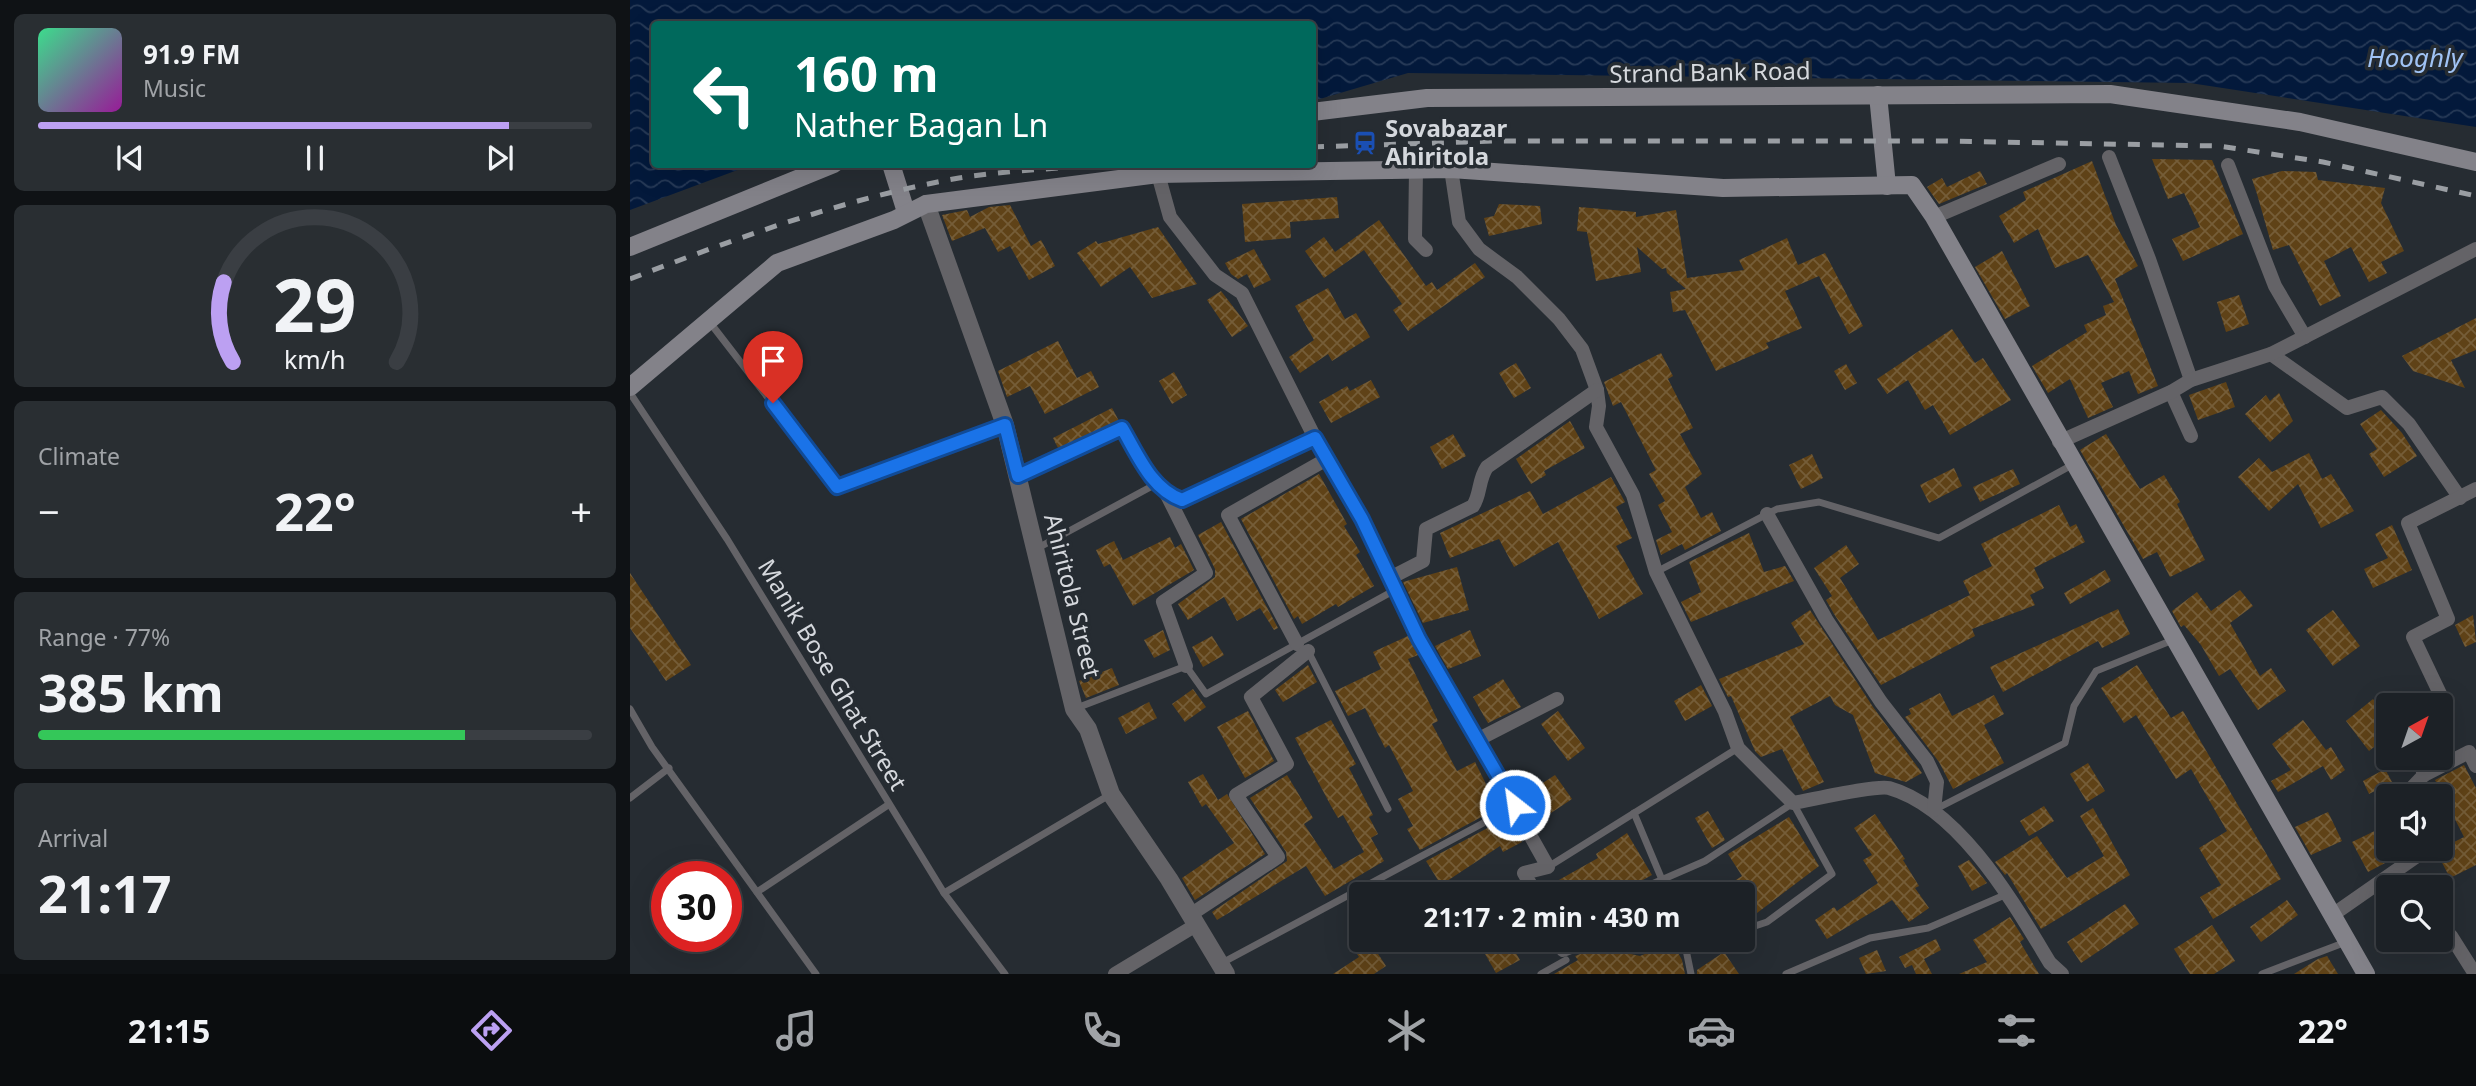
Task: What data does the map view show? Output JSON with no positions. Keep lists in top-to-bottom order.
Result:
{
  "streets": {
    "main road": ["Strand Bank Road"],
    "street": ["Ahiritola Street"],
    "lane": ["Manik Bose Ghat Street"]
  },
  "water": ["Hooghly"],
  "places": {
    "station": ["Sovabazar Ahiritola"]
  },
  "north": "top right",
  "page": {
    "turn": ["160 m", "Nather Bagan Ln"],
    "song": ["91.9 FM", "Music"],
    "tile": [
      "Climate",
      ["Range · 77%", "385 km"],
      ["Arrival", "21:17"]
    ],
    "heat": ["−", "22°", "+"],
    "limit": "30",
    "trip": "21:17 · 2 min · 430 m",
    "tabs": ["21:15", "22°"],
    "gauge": ["29", "km/h"]
  }
}
